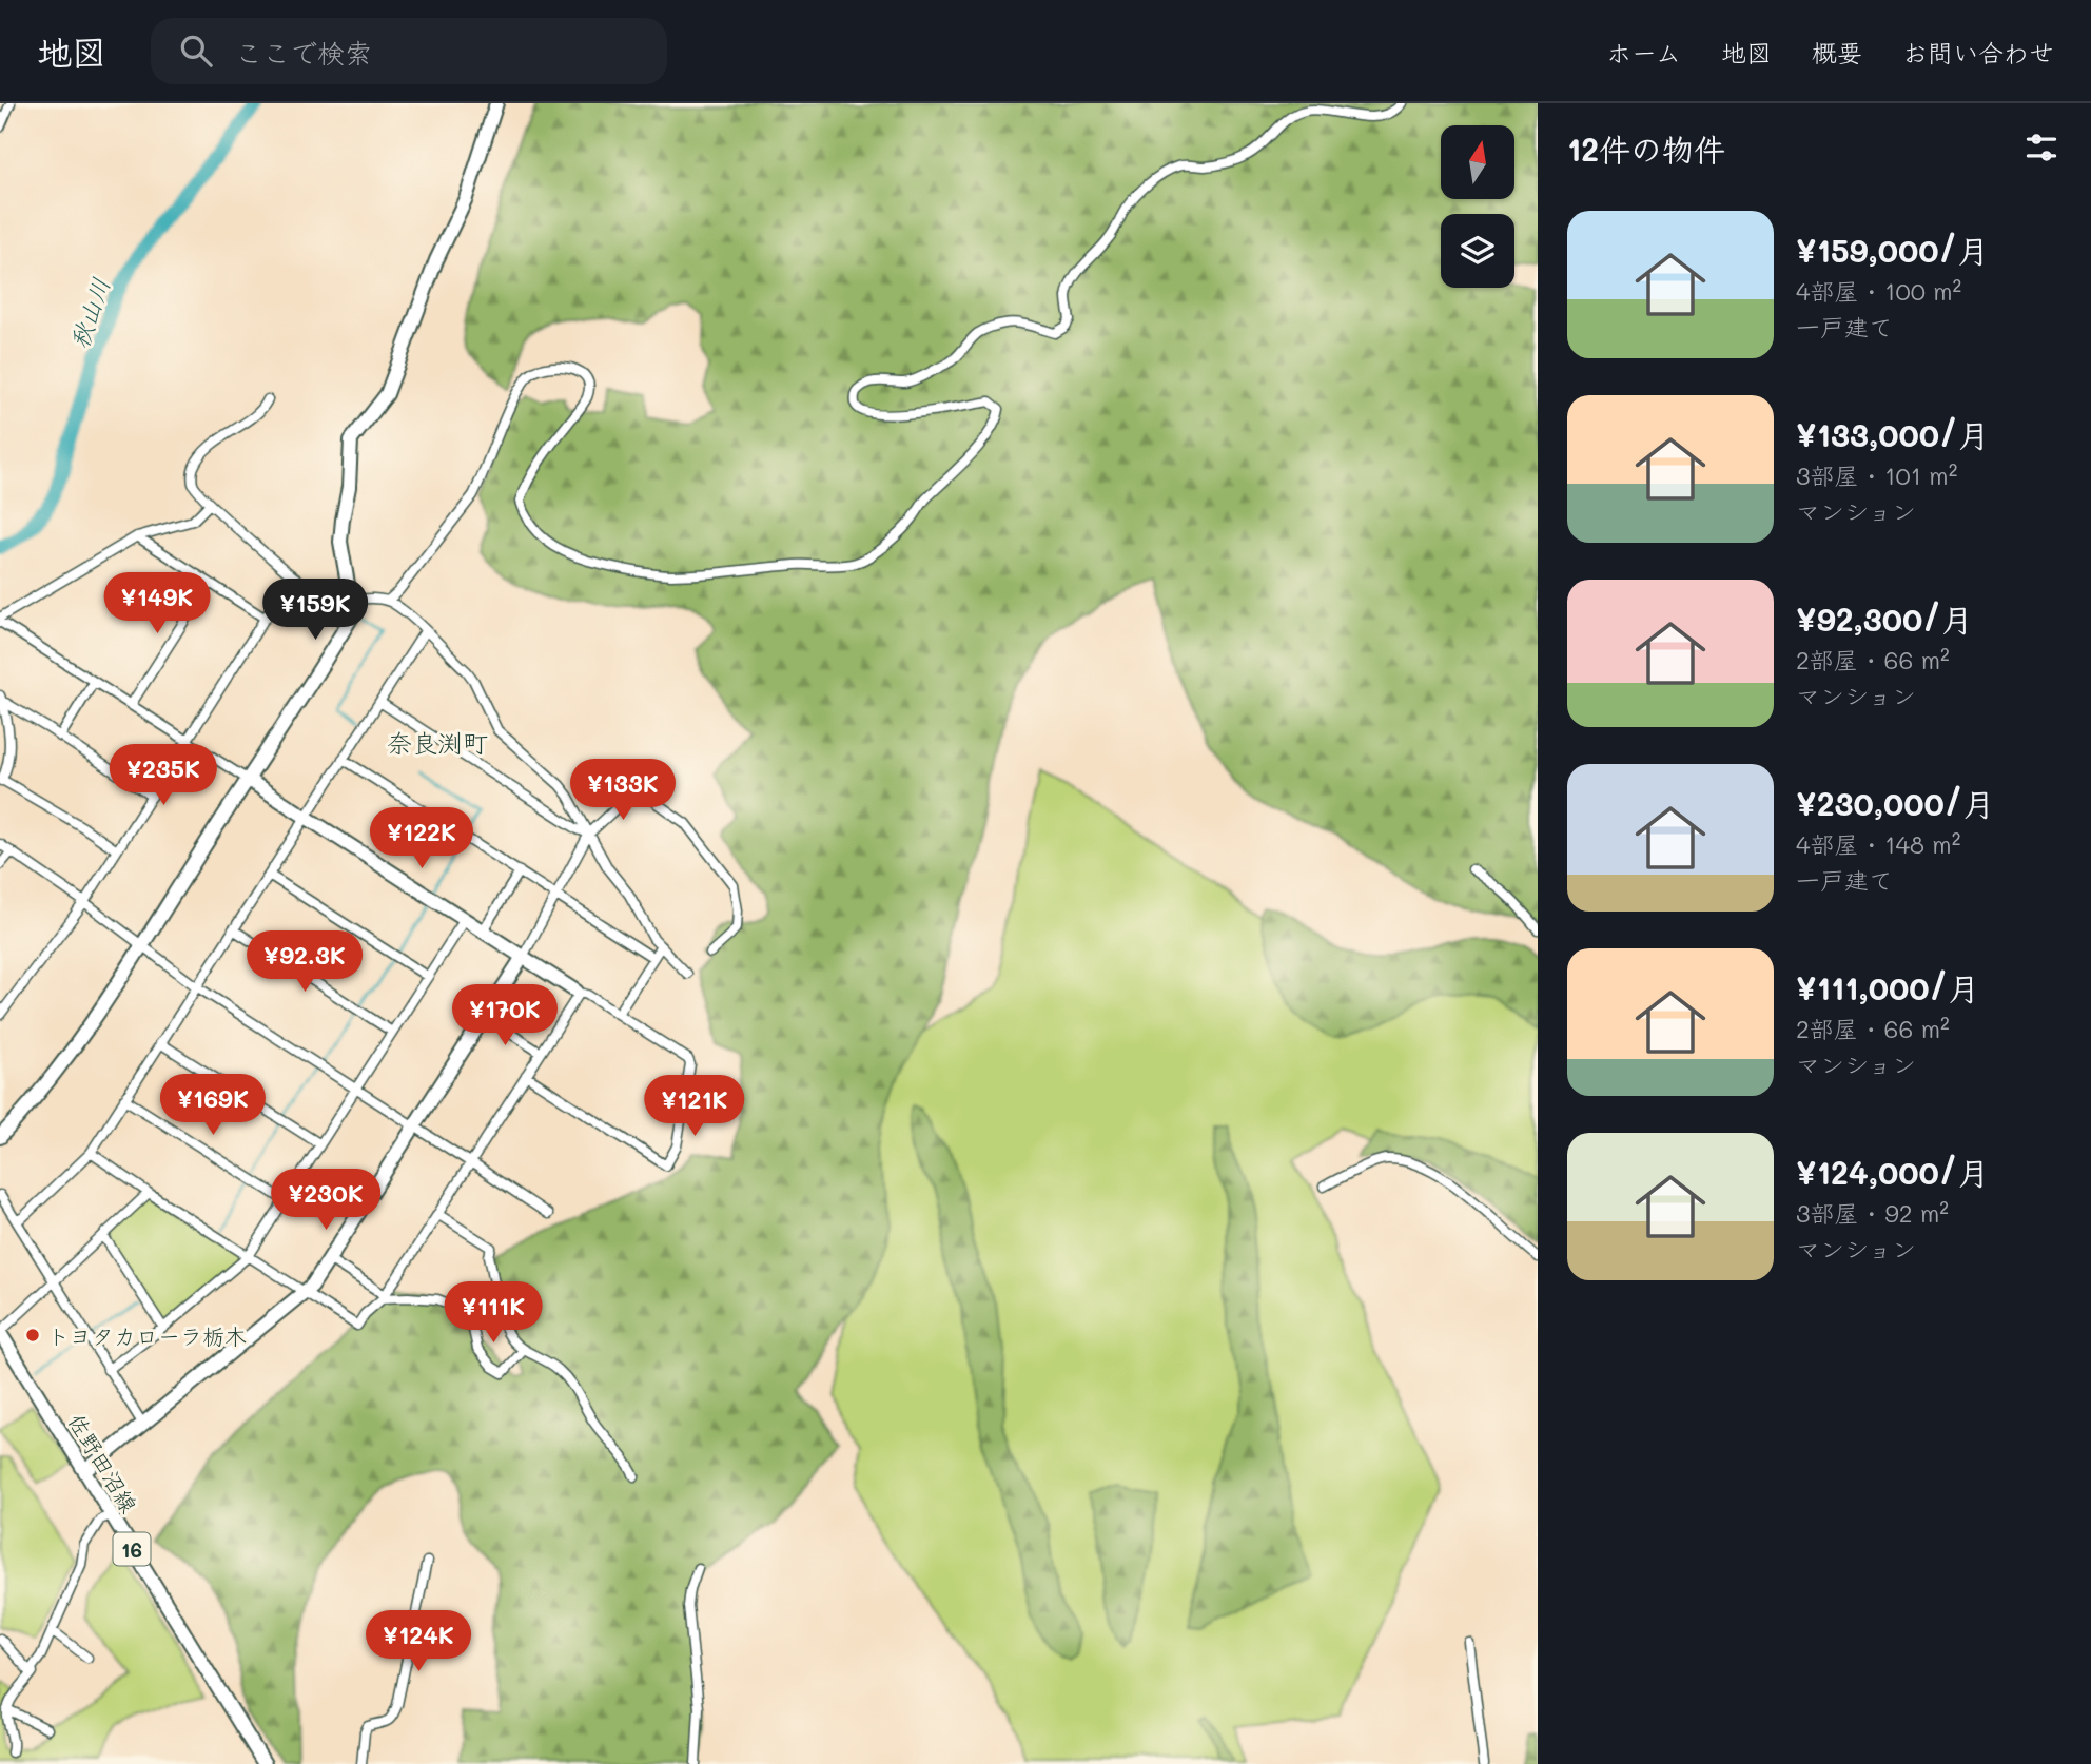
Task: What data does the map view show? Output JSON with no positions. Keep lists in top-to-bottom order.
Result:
{
  "streets": {
    "street": ["佐野田沼線", "16"]
  },
  "districts": ["奈良渕町"],
  "water": ["秋山川"],
  "places": ["トヨタカローラ栃木"],
  "north": "top",
  "page": {
    "header": "地図",
    "search": "ここで検索",
    "nav": [
      "ホーム",
      "地図",
      "概要",
      "お問い合わせ"
    ],
    "heading": "12件の物件",
    "list": [
      {
        "name": "¥159,000/月",
        "note": "4部屋 · 100 m² · 一戸建て"
      },
      {
        "name": "¥133,000/月",
        "note": "3部屋 · 101 m² · マンション"
      },
      {
        "name": "¥92,300/月",
        "note": "2部屋 · 66 m² · マンション"
      },
      {
        "name": "¥230,000/月",
        "note": "4部屋 · 148 m² · 一戸建て"
      },
      {
        "name": "¥111,000/月",
        "note": "2部屋 · 66 m² · マンション"
      },
      {
        "name": "¥124,000/月",
        "note": "3部屋 · 92 m² · マンション"
      }
    ],
    "price": [
      "¥149K",
      "¥159K",
      "¥235K",
      "¥133K",
      "¥122K",
      "¥92.3K",
      "¥170K",
      "¥169K",
      "¥121K",
      "¥230K",
      "¥111K",
      "¥124K"
    ]
  }
}
